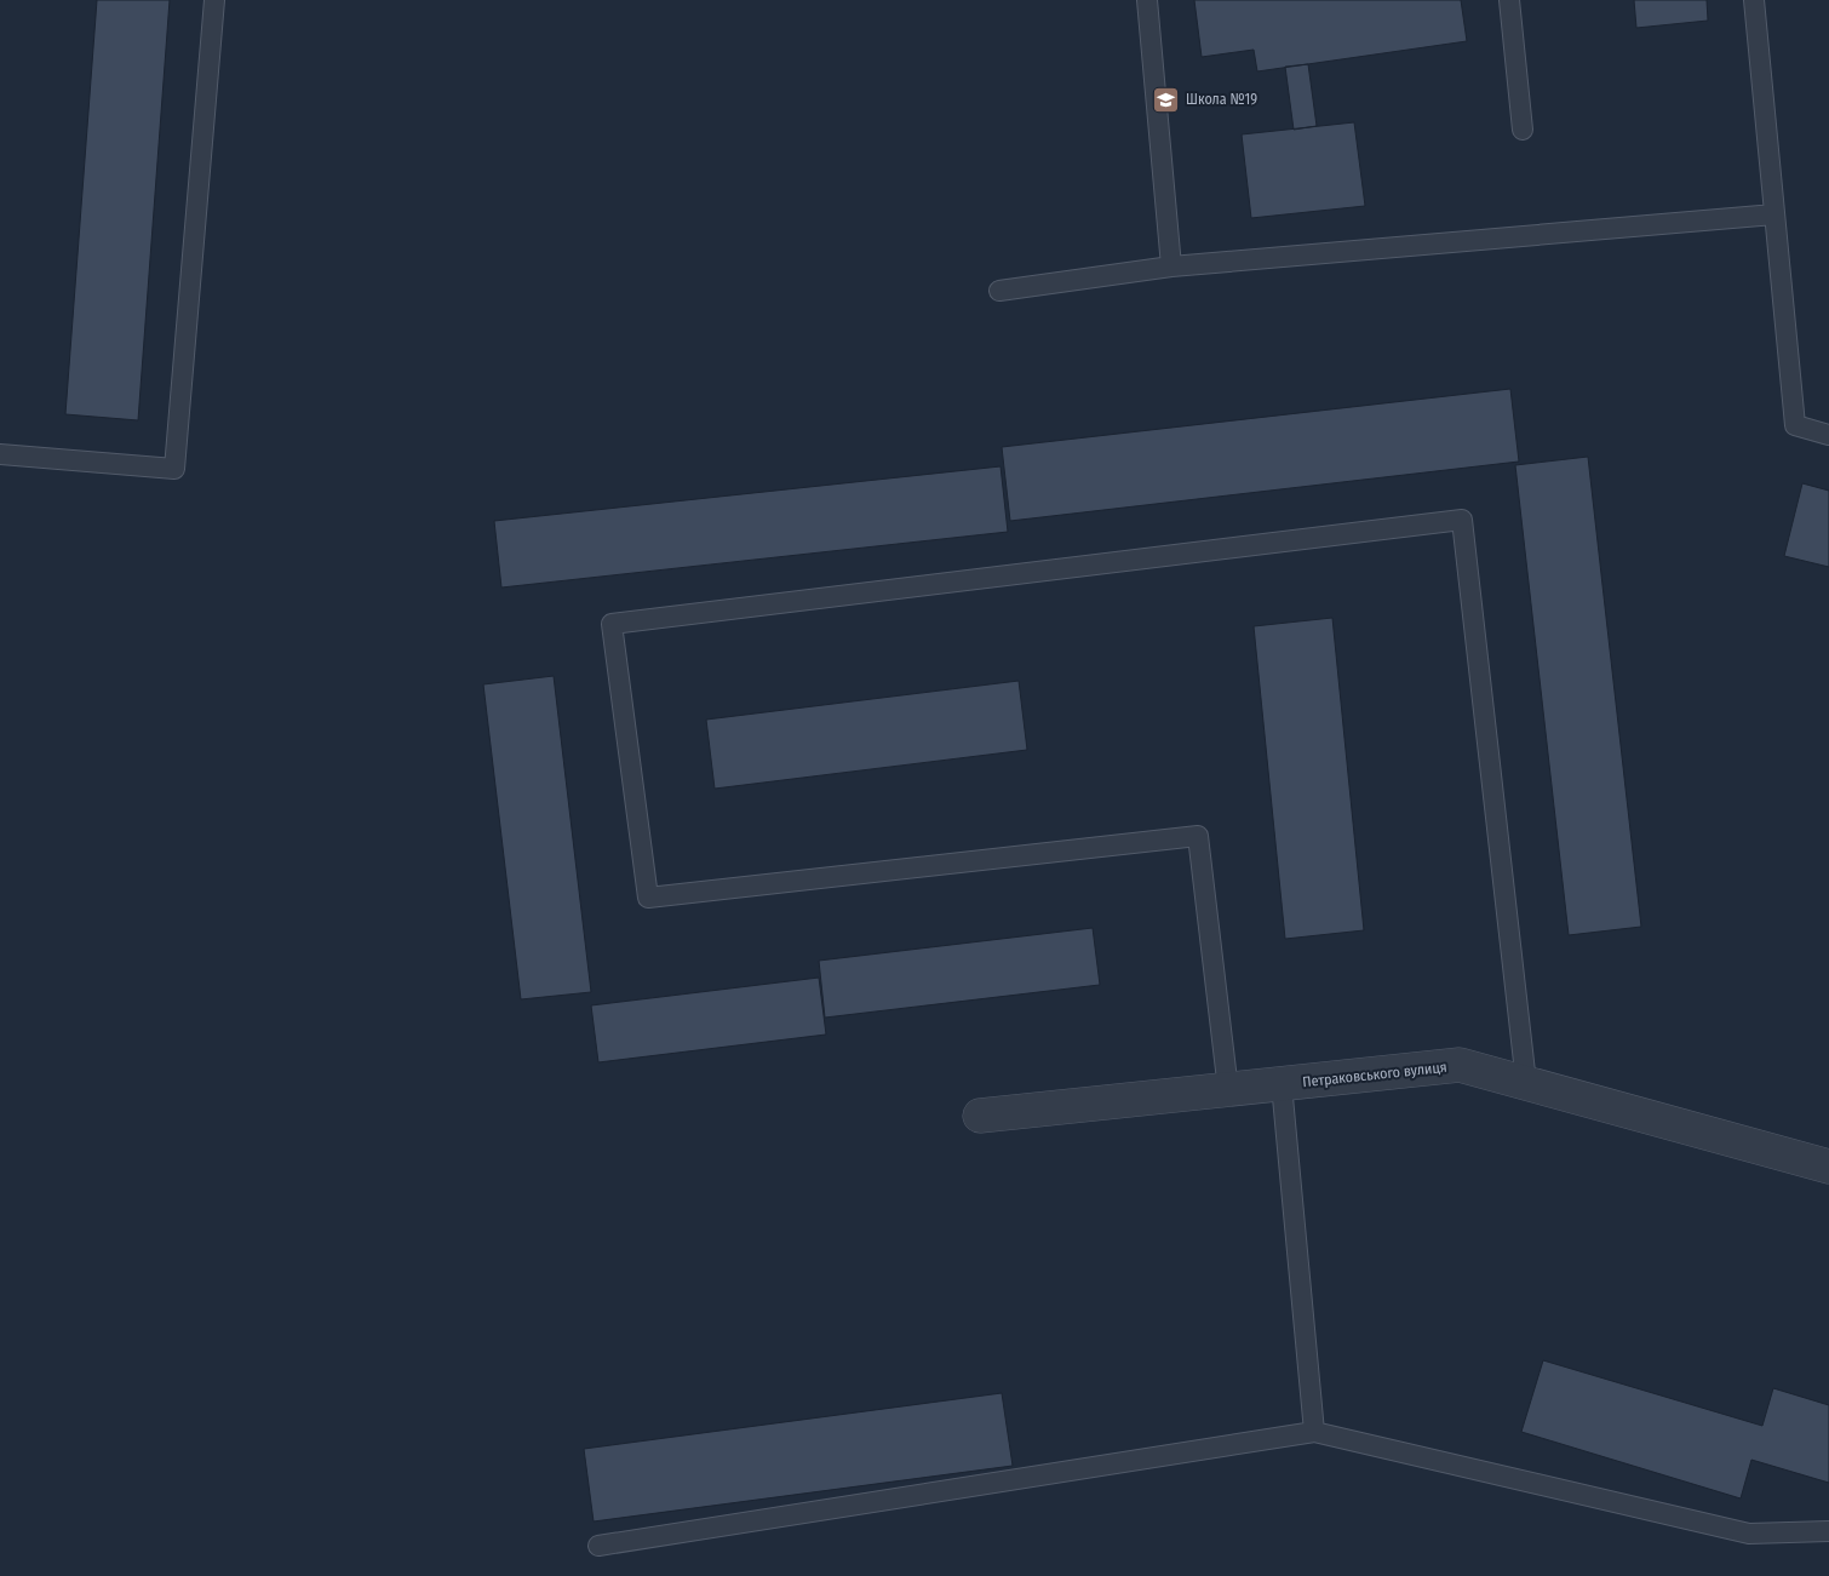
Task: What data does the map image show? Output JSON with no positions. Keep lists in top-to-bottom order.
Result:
{
  "streets": {
    "street": ["Петраковського вулиця"]
  },
  "places": {
    "school or university": ["Школа №19"]
  }
}
